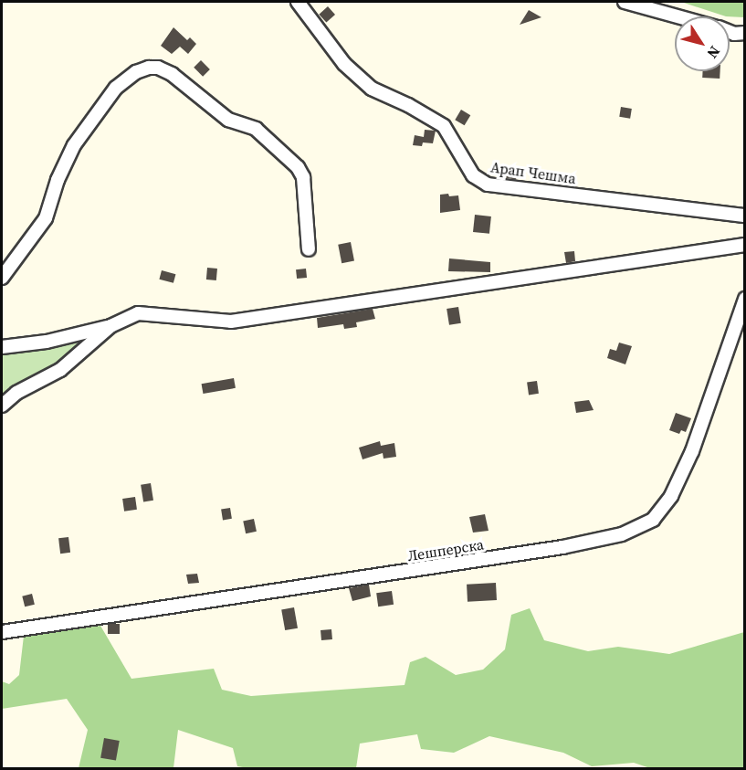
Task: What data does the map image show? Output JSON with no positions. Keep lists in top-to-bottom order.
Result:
{
  "streets": {
    "street": ["Арап Чешма", "Лешперска"]
  },
  "north": "bottom right"
}
